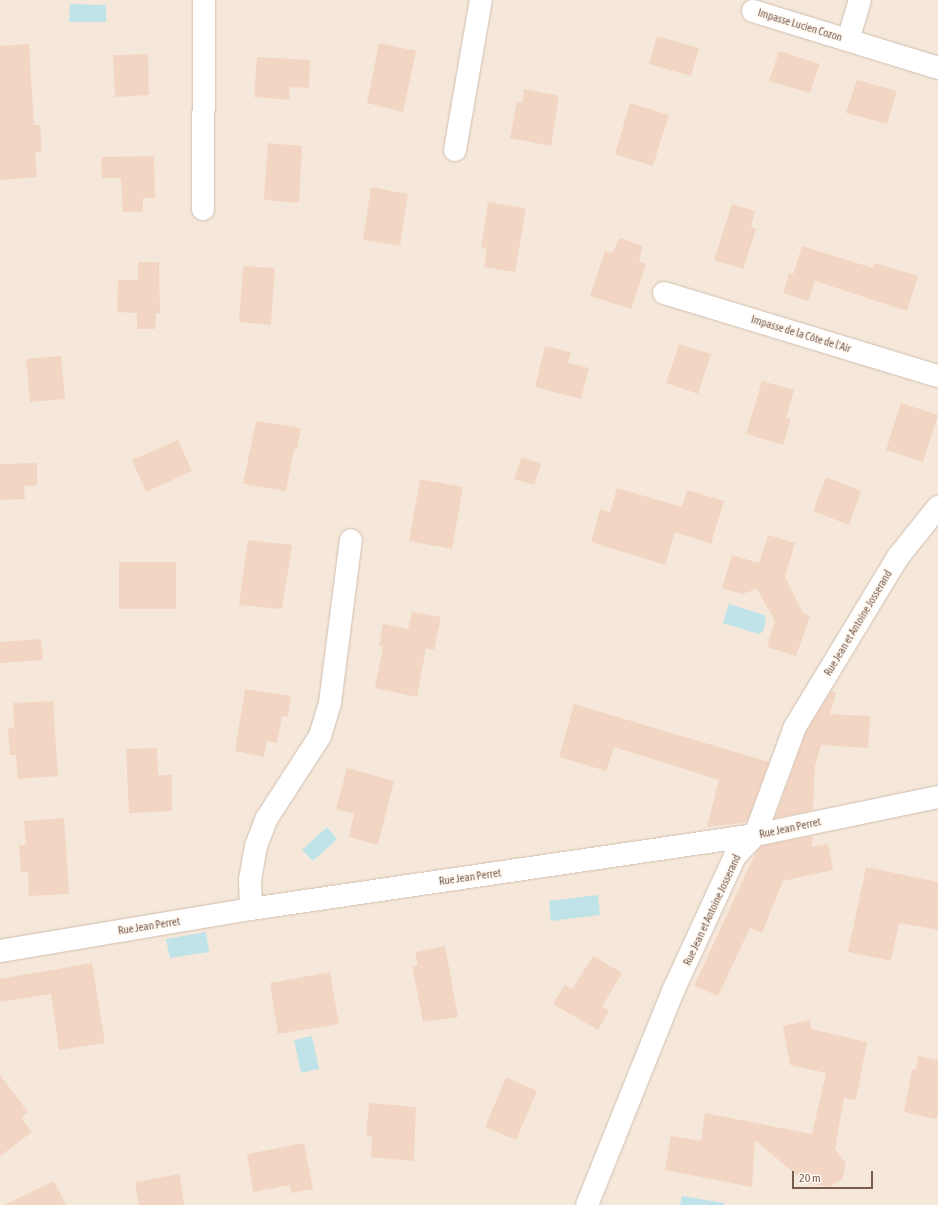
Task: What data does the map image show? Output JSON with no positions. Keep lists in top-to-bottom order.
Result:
{
  "streets": {
    "street": [
      "Impasse Lucien Cozon",
      "Impasse de la Côte de l'Air",
      "Rue Jean et Antoine Josserand",
      "Rue Jean Perret"
    ]
  },
  "crossings": [
    ["Rue Jean et Antoine Josserand", "Rue Jean Perret"]
  ],
  "scale_bar": "20 m"
}
